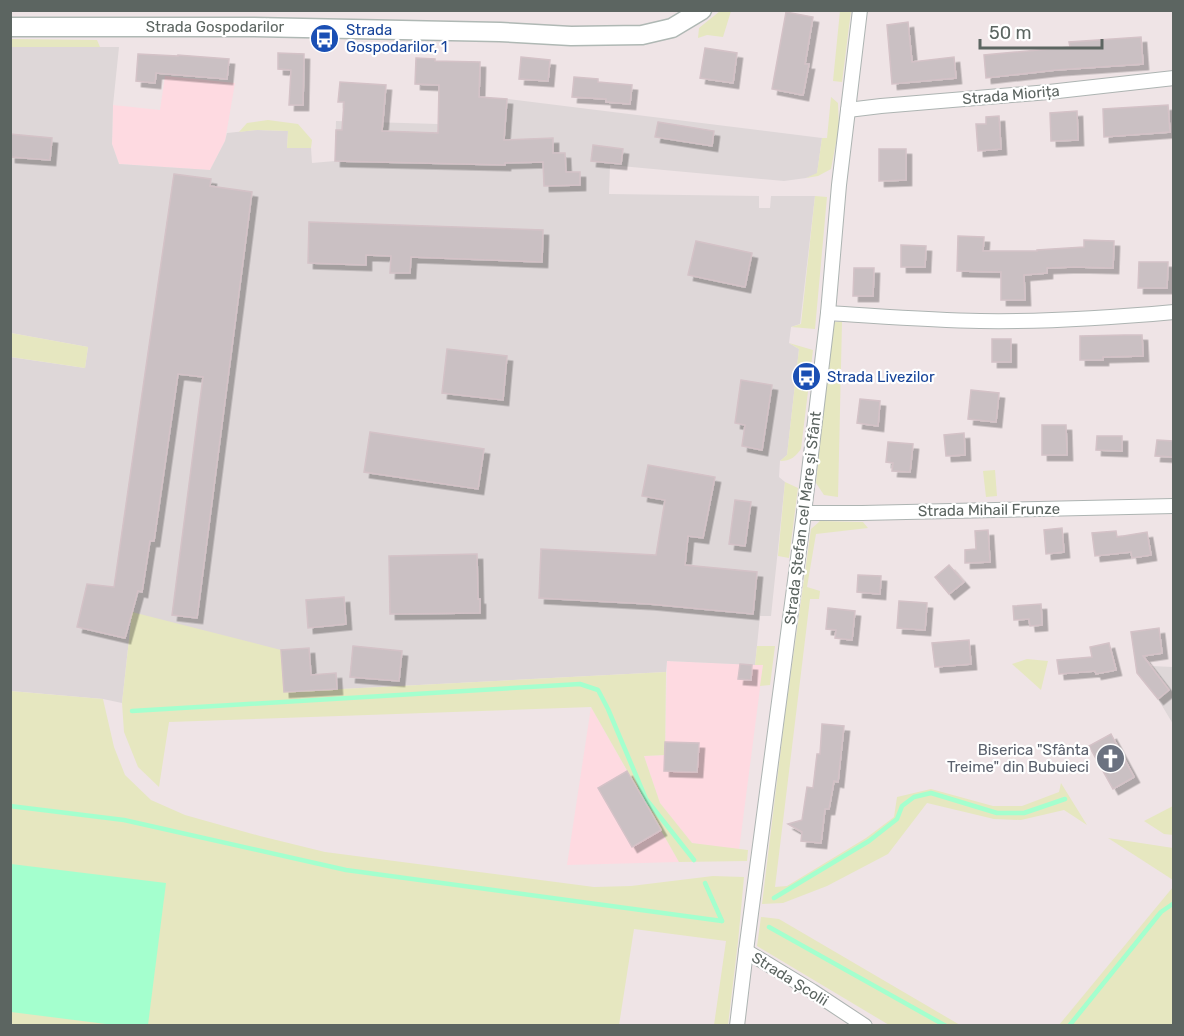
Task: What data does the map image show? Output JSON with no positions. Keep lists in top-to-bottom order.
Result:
{
  "streets": {
    "street": [
      "Strada Gospodarilor",
      "Strada Miorița",
      "Strada Mihail Frunze",
      "Strada Ștefan cel Mare și Sfânt",
      "Strada Școlii"
    ]
  },
  "crossings": [
    ["Strada Miorița", "Strada Ștefan cel Mare și Sfânt"],
    ["Strada Mihail Frunze", "Strada Ștefan cel Mare și Sfânt"],
    ["Strada Ștefan cel Mare și Sfânt", "Strada Școlii"]
  ],
  "places": {
    "bus stop": ["Strada Gospodarilor, 1", "Strada Livezilor"],
    "church": ["Biserica \"Sfânta Treime\" din Bubuieci"]
  },
  "scale_bar": "50 m"
}
